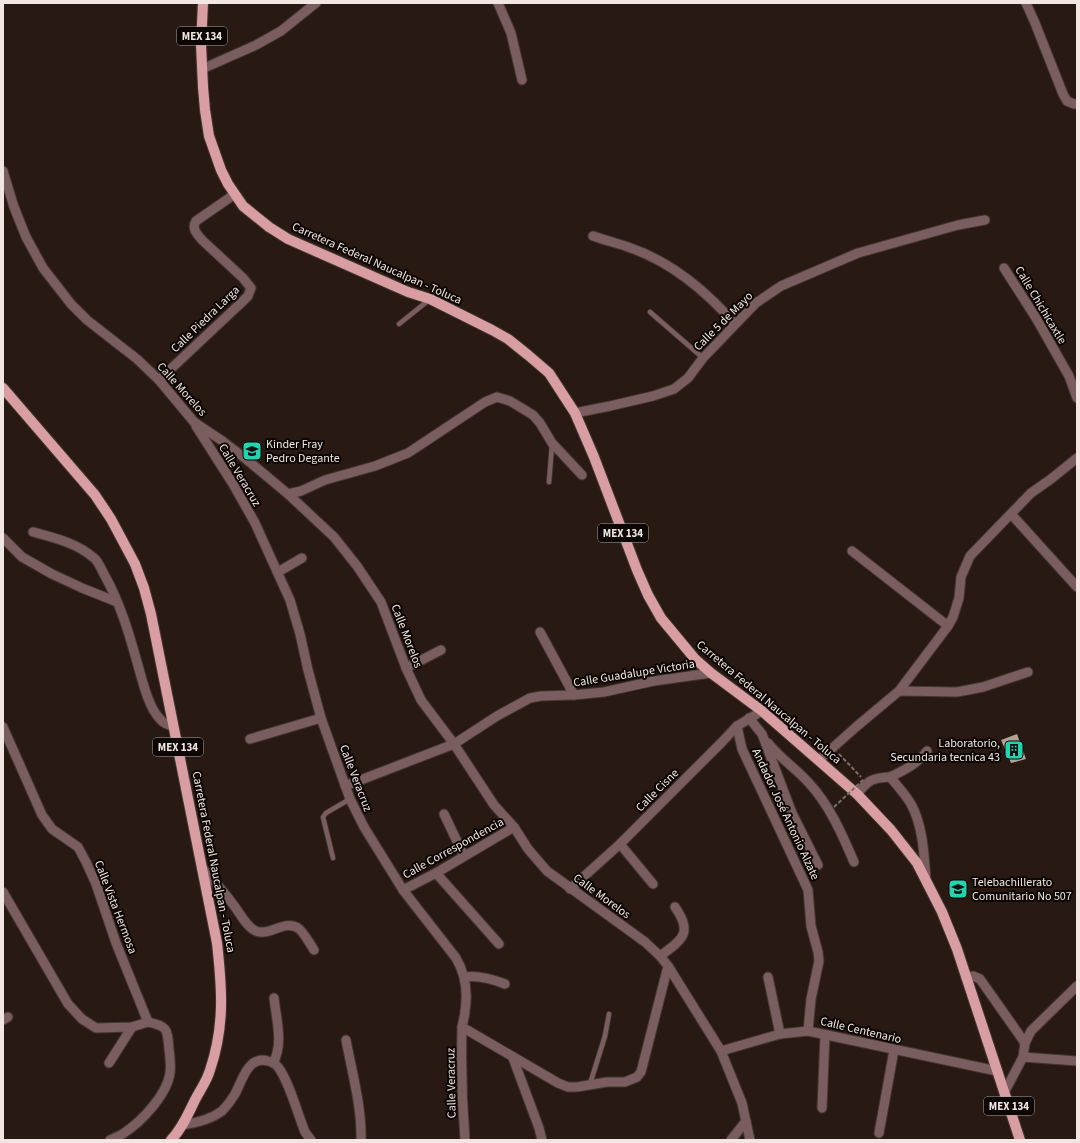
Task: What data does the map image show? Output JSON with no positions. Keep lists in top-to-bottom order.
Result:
{
  "streets": {
    "main road": ["MEX 134", "Carretera Federal Naucalpan - Toluca"],
    "street": [
      "Calle Chichicaxtle",
      "Calle Piedra Larga",
      "Calle 5 de Mayo",
      "Calle Morelos",
      "Calle Veracruz",
      "Calle Guadalupe Victoria",
      "Calle Cisne",
      "Andador José Antonio Alzate",
      "Calle Correspondencia",
      "Calle Vista Hermosa",
      "Calle Centenario"
    ]
  },
  "crossings": [
    ["Carretera Federal Naucalpan - Toluca", "Calle Piedra Larga"],
    ["Carretera Federal Naucalpan - Toluca", "Calle 5 de Mayo"],
    ["Carretera Federal Naucalpan - Toluca", "Calle Guadalupe Victoria"],
    ["Carretera Federal Naucalpan - Toluca", "Calle Cisne"],
    ["Carretera Federal Naucalpan - Toluca", "Calle Centenario"],
    ["Calle Piedra Larga", "Calle Morelos"],
    ["Calle Morelos", "Calle Veracruz"],
    ["Calle Morelos", "Calle Guadalupe Victoria"],
    ["Calle Morelos", "Calle Cisne"],
    ["Calle Morelos", "Calle Correspondencia"],
    ["Calle Morelos", "Calle Centenario"],
    ["Calle Veracruz", "Calle Guadalupe Victoria"],
    ["Calle Veracruz", "Calle Correspondencia"],
    ["Calle Cisne", "Andador José Antonio Alzate"],
    ["Andador José Antonio Alzate", "Calle Centenario"]
  ],
  "places": {
    "school or university": ["Kinder Fray Pedro Degante", "Telebachillerato Comunitario No 507"],
    "building": ["Laboratorio, Secundaria tecnica 43"]
  }
}
